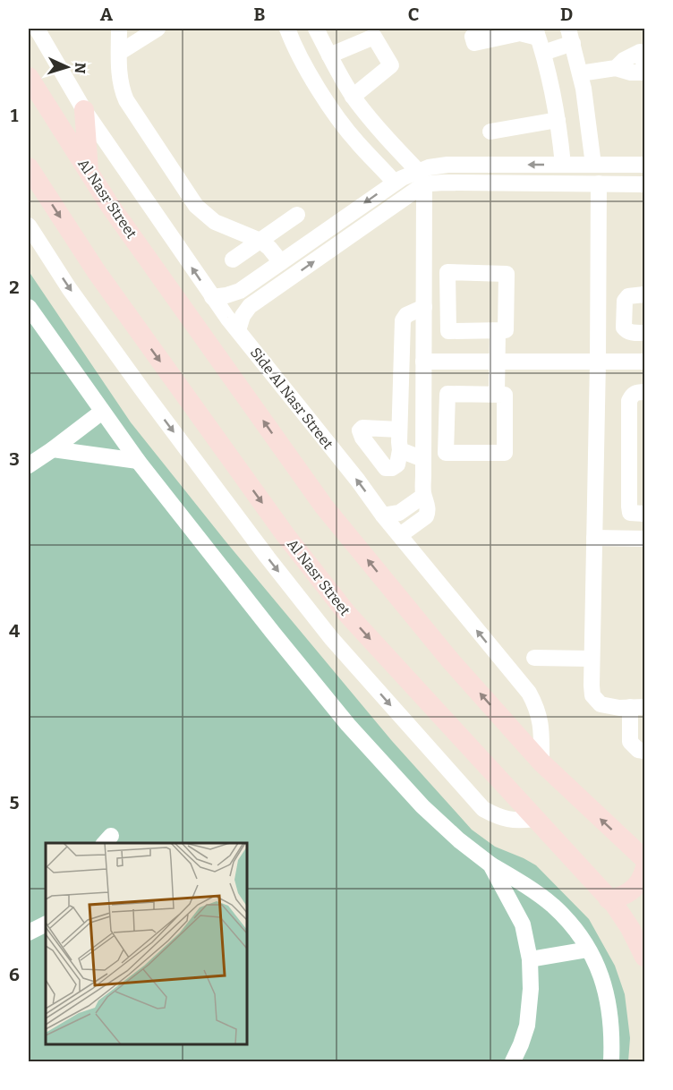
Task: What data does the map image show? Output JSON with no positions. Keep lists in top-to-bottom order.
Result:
{
  "streets": {
    "main road": ["Al Nasr Street"],
    "street": ["Side Al Nasr Street"]
  },
  "crossings": [
    ["Al Nasr Street", "Side Al Nasr Street"]
  ],
  "north": "right",
  "grid": {
    "columns": [
      "A",
      "B",
      "C",
      "D"
    ],
    "rows": [
      "1",
      "2",
      "3",
      "4",
      "5",
      "6"
    ]
  }
}
